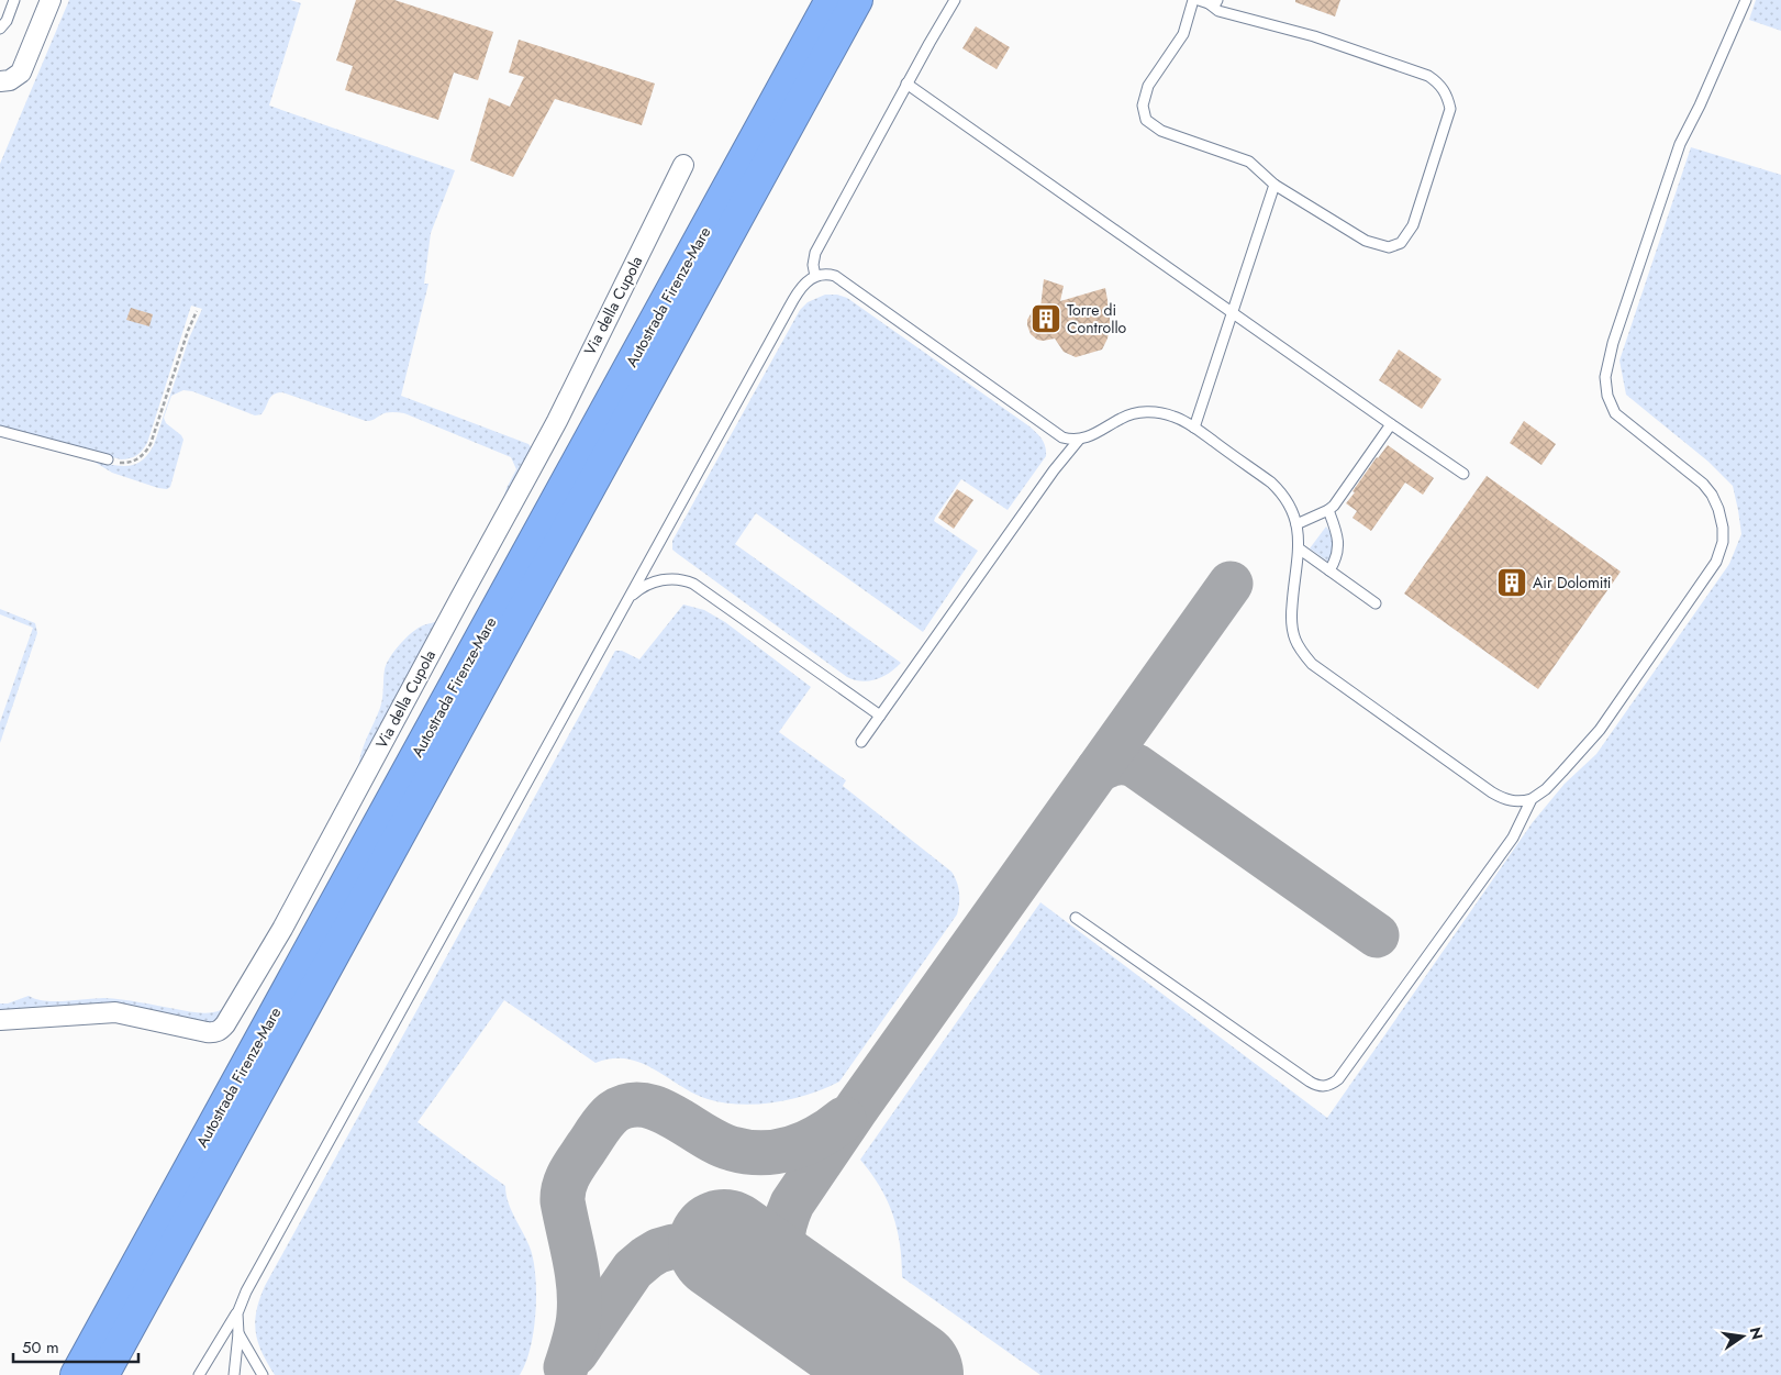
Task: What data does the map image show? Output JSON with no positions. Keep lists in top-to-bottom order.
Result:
{
  "streets": {
    "highway": ["Autostrada Firenze-Mare"],
    "street": ["Via della Cupola"]
  },
  "places": {
    "building": ["Torre di Controllo", "Air Dolomiti"]
  },
  "scale_bar": "50 m",
  "north": "right"
}
